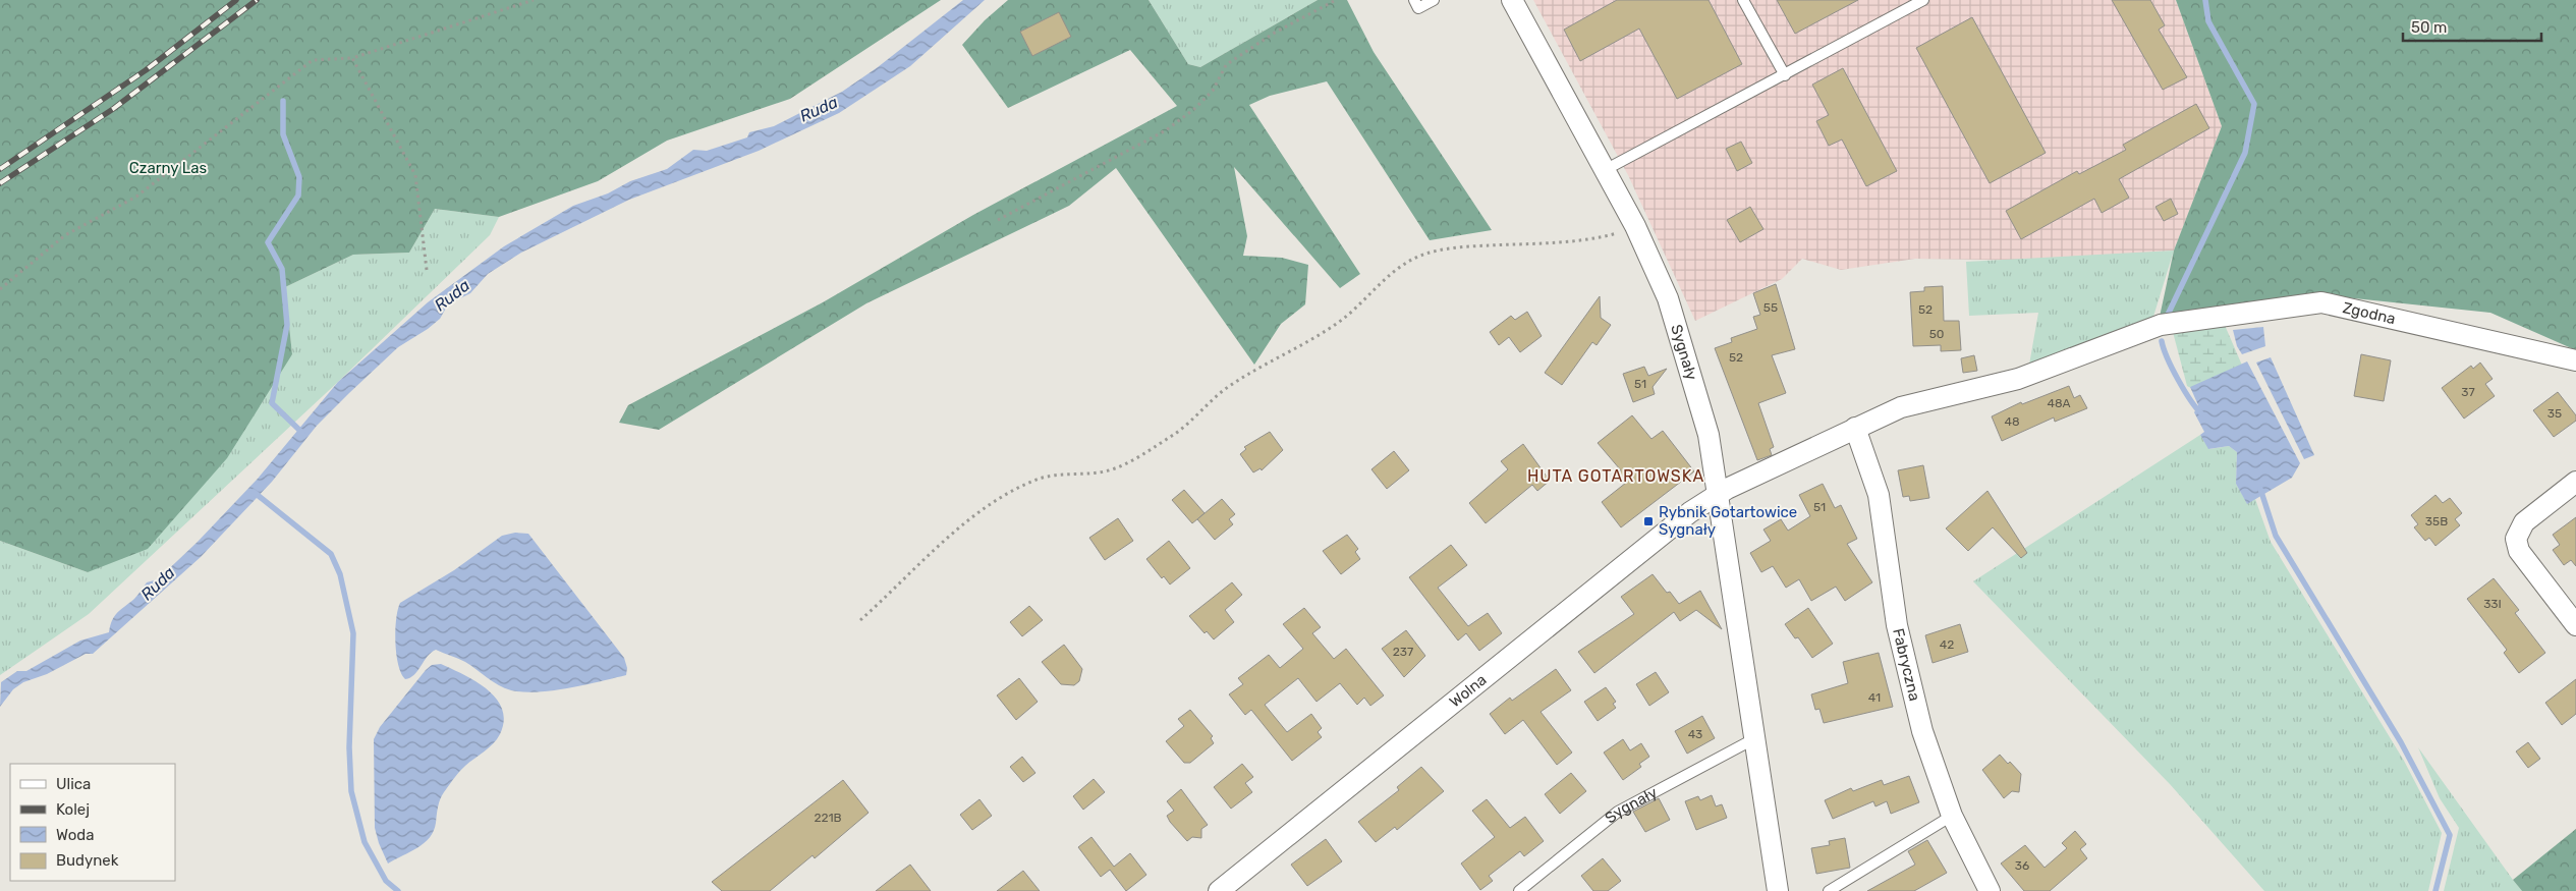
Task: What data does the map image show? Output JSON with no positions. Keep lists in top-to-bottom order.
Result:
{
  "streets": {
    "street": [
      "Zgodna",
      "Sygnały",
      "Fabryczna",
      "Wolna"
    ]
  },
  "crossings": [
    ["Zgodna", "Fabryczna"],
    ["Sygnały", "Wolna"]
  ],
  "districts": ["HUTA GOTARTOWSKA"],
  "water": ["Ruda"],
  "parks": ["Czarny Las"],
  "places": {
    "transit": ["Rybnik Gotartowice Sygnały"]
  },
  "house_numbers": [
    "55",
    "52",
    "50",
    "52",
    "51",
    "37",
    "48A",
    "35",
    "48",
    "51",
    "35B",
    "33I",
    "42",
    "237",
    "41",
    "43",
    "221B",
    "36"
  ],
  "legend": [
    "Ulica",
    "Kolej",
    "Woda",
    "Budynek"
  ],
  "scale_bar": "50 m"
}
